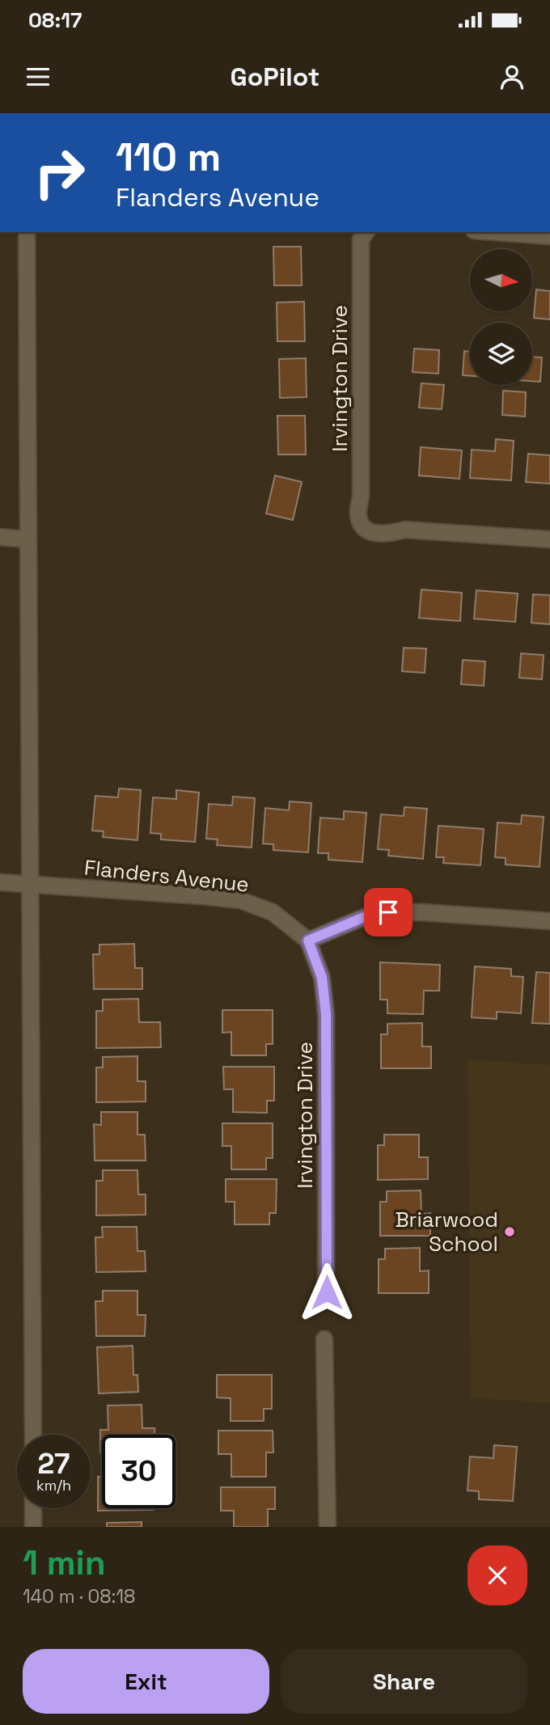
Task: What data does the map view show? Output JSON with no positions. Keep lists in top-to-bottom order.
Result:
{
  "streets": {
    "street": ["Irvington Drive", "Flanders Avenue"]
  },
  "crossings": [
    ["Irvington Drive", "Flanders Avenue"]
  ],
  "places": ["Briarwood School"],
  "north": "right",
  "page": {
    "status": "08:17",
    "header": "GoPilot",
    "turn": ["110 m", "Flanders Avenue"],
    "speed": "27 km/h",
    "limit": "30",
    "heading": ["1 min", "140 m · 08:18"],
    "buttons": ["Exit", "Share"]
  }
}
